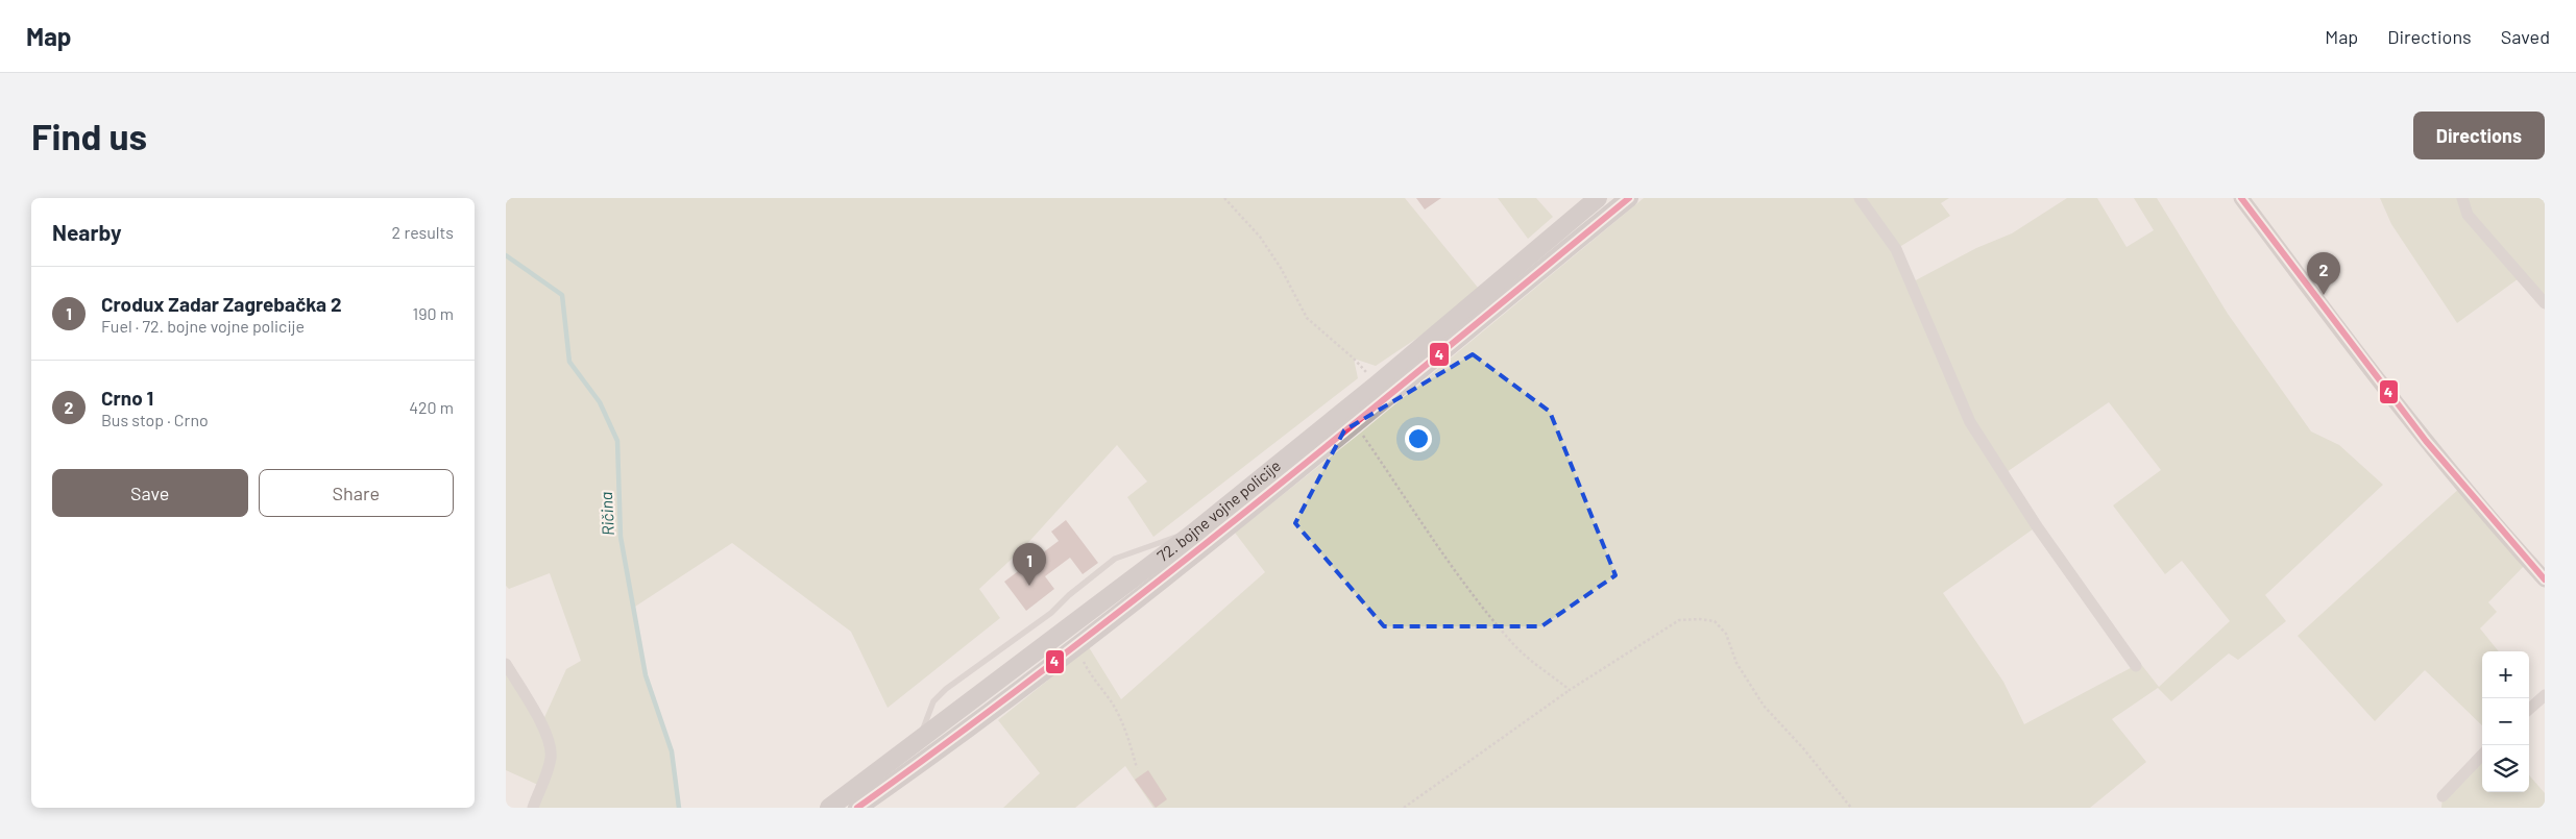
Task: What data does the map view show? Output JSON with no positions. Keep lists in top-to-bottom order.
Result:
{
  "streets": {
    "main road": ["72. bojne vojne policije"]
  },
  "water": ["Ričina"],
  "lines": ["transit line 4"],
  "page": {
    "header": "Map",
    "nav": ["Map", "Directions", "Saved"],
    "buttons": [
      "Directions",
      ["Save", "Share"]
    ],
    "title": "Find us",
    "heading": ["Nearby", "2 results"],
    "pins": ["2", "1"],
    "list": [
      {
        "mark": "1",
        "name": "Crodux Zadar Zagrebačka 2",
        "note": "Fuel · 72. bojne vojne policije",
        "value": "190 m"
      },
      {
        "mark": "2",
        "name": "Crno 1",
        "note": "Bus stop · Crno",
        "value": "420 m"
      }
    ],
    "map_buttons": ["+", "−"]
  }
}
